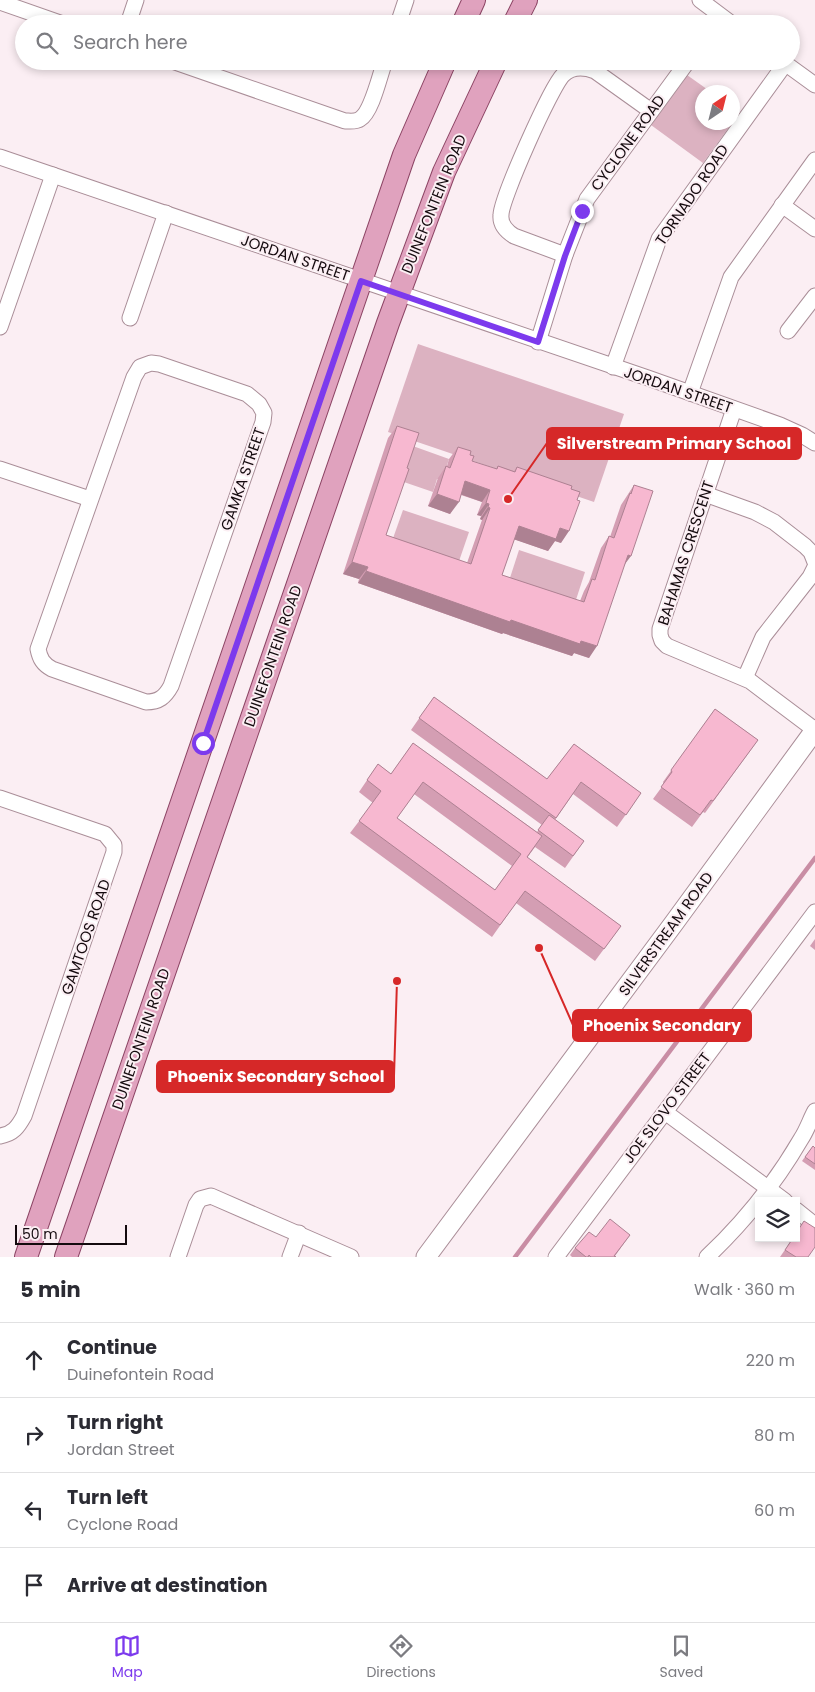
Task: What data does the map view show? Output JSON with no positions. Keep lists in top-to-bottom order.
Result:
{
  "streets": {
    "main road": ["DUINEFONTEIN ROAD"],
    "street": [
      "CYCLONE ROAD",
      "TORNADO ROAD",
      "JORDAN STREET",
      "GAMKA STREET",
      "BAHAMAS CRESCENT",
      "SILVERSTREAM ROAD",
      "GAMTOOS ROAD",
      "JOE SLOVO STREET"
    ]
  },
  "crossings": [
    ["CYCLONE ROAD", "JORDAN STREET"],
    ["TORNADO ROAD", "JORDAN STREET"],
    ["DUINEFONTEIN ROAD", "JORDAN STREET"],
    ["JORDAN STREET", "BAHAMAS CRESCENT"],
    ["BAHAMAS CRESCENT", "SILVERSTREAM ROAD"]
  ],
  "places": ["Silverstream Primary School", "Phoenix Secondary", "Phoenix Secondary School"],
  "scale_bar": "50 m",
  "north": "top right",
  "page": {
    "search": "Search here",
    "scale": "50 m",
    "heading": ["5 min", "Walk · 360 m"],
    "list": [
      ["Continue", "Duinefontein Road", "220 m"],
      ["Turn right", "Jordan Street", "80 m"],
      ["Turn left", "Cyclone Road", "60 m"],
      "Arrive at destination"
    ],
    "nav": ["Map", "Directions", "Saved"]
  }
}
